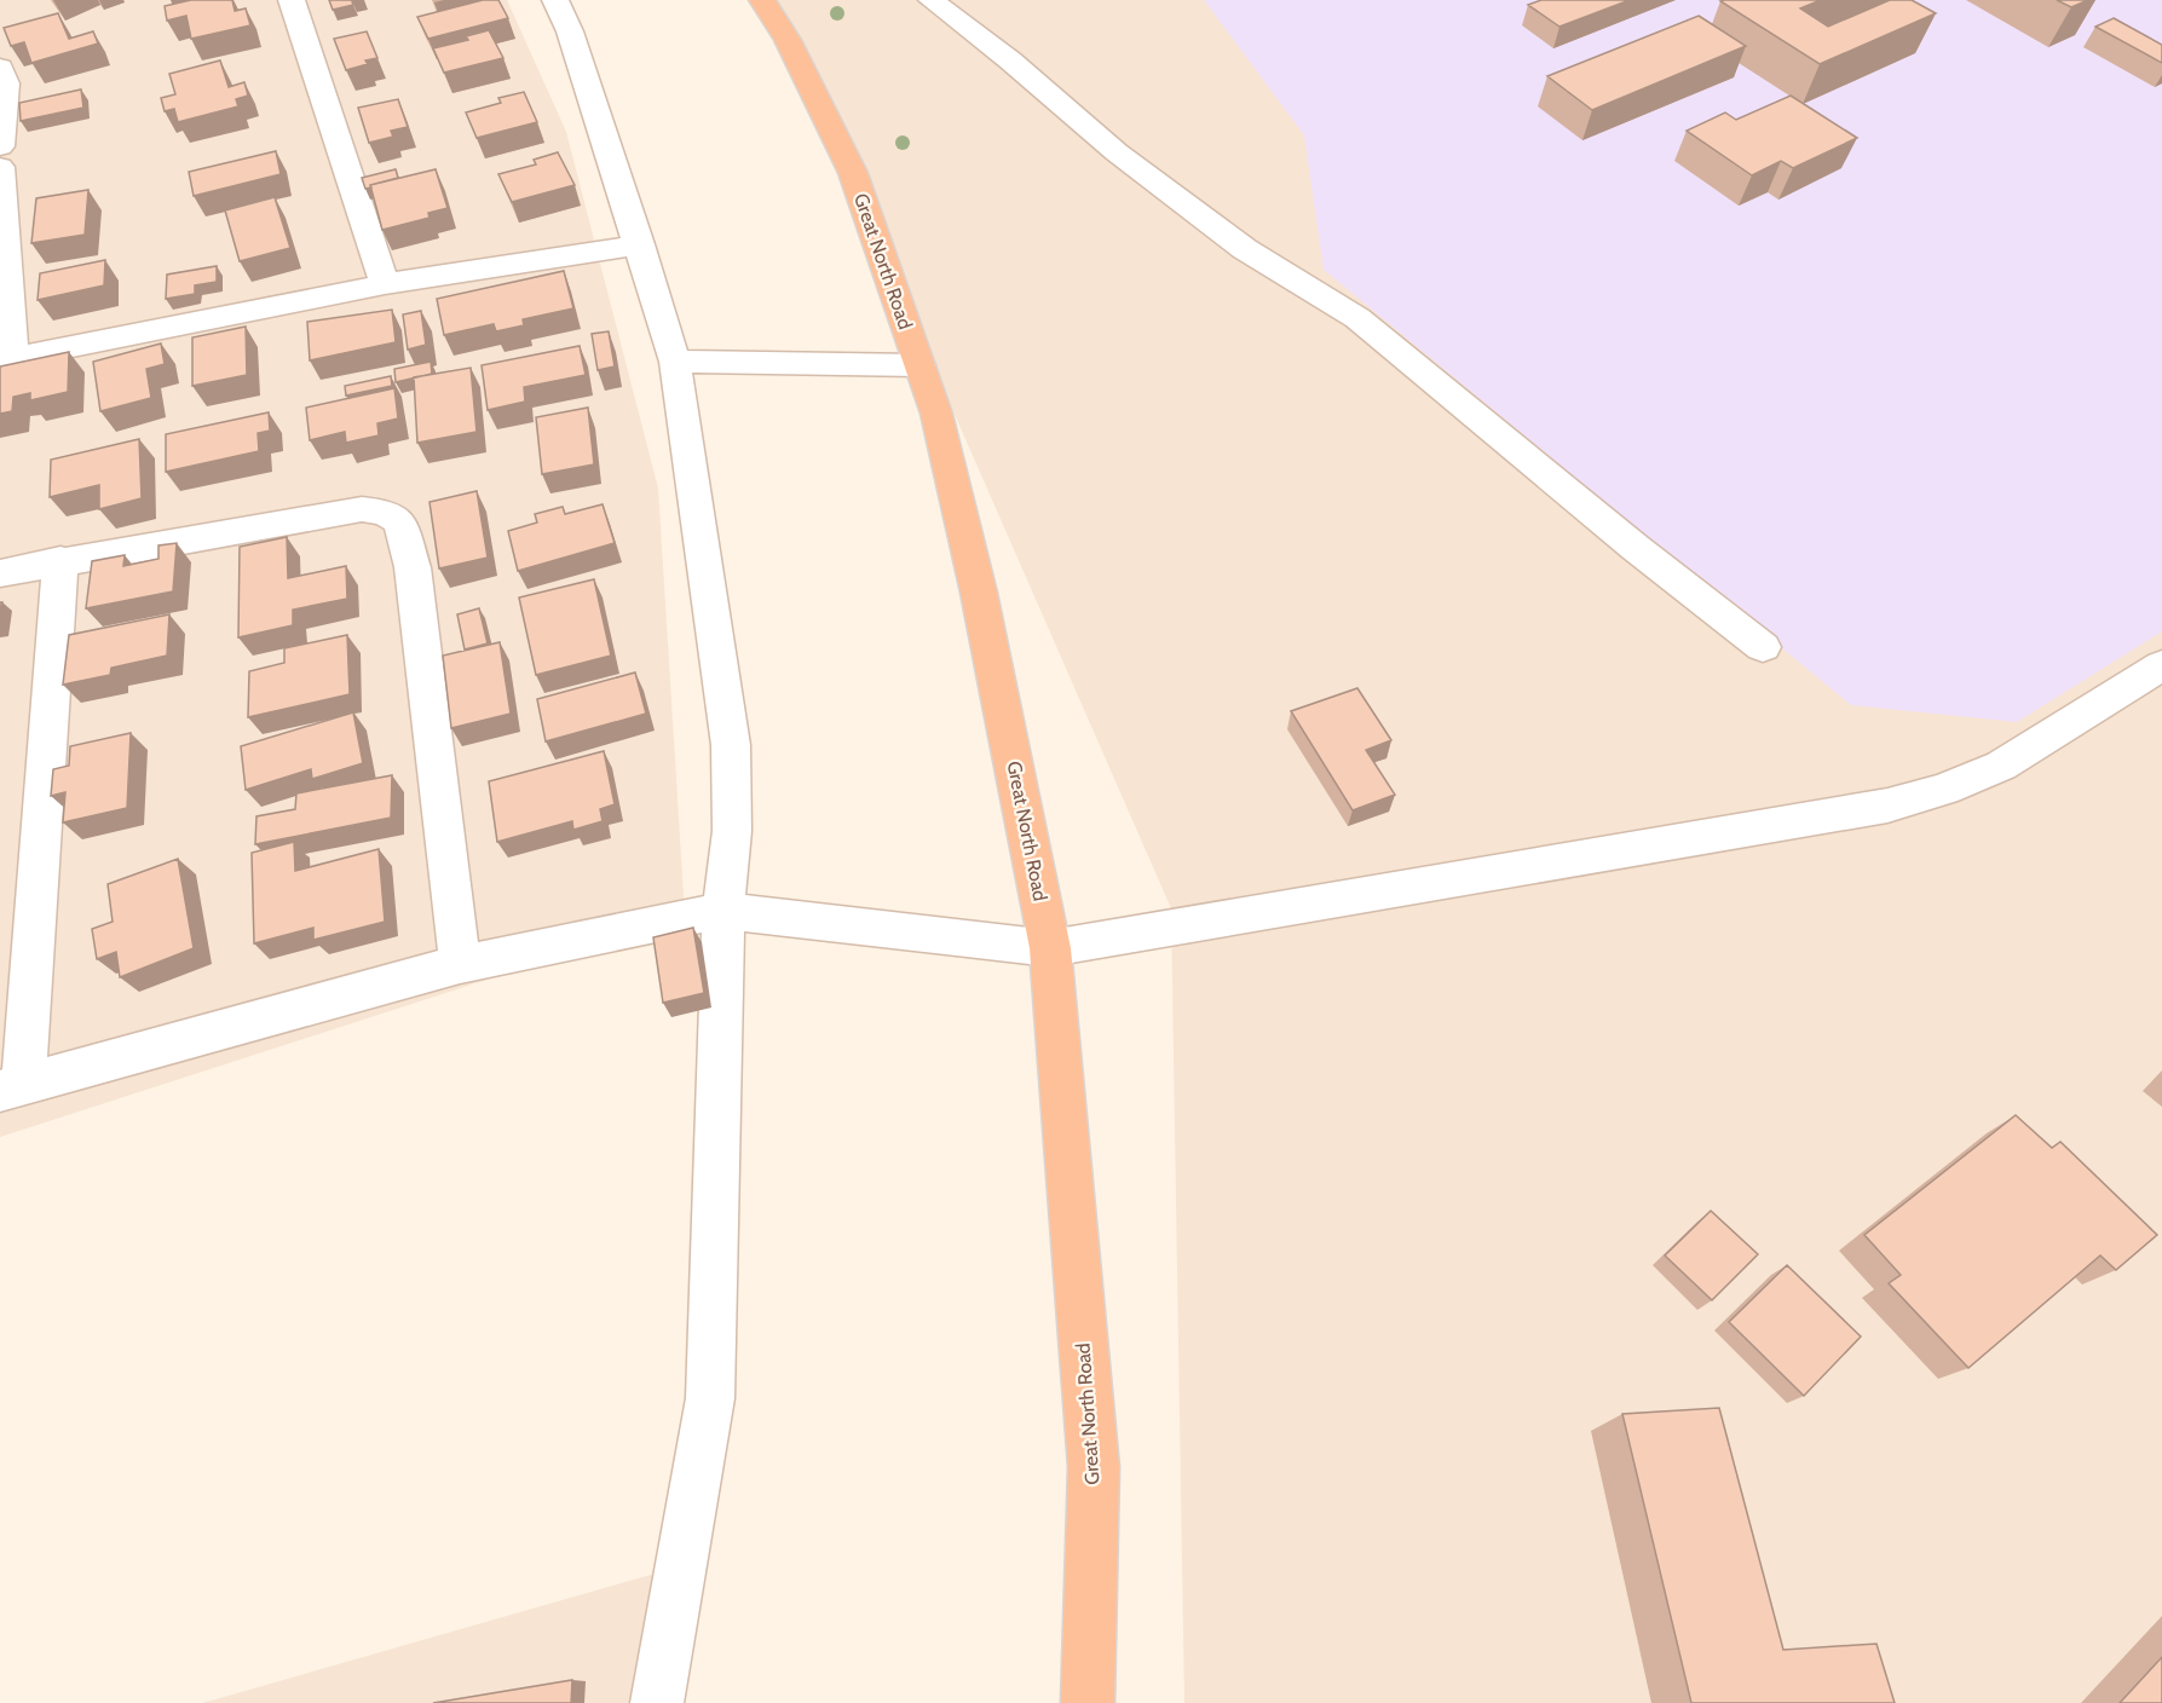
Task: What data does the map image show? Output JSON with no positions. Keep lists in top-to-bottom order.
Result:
{
  "streets": {
    "highway": ["Great North Road"]
  }
}
